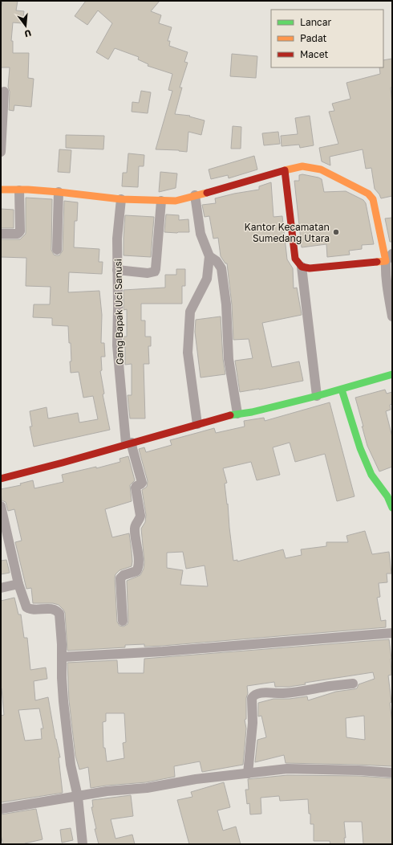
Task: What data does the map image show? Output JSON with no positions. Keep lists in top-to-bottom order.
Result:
{
  "streets": {
    "street": ["Gang Bapak Uci Sanusi"]
  },
  "places": ["Kantor Kecamatan Sumedang Utara"],
  "legend": ["Lancar", "Padat", "Macet"],
  "north": "bottom"
}
